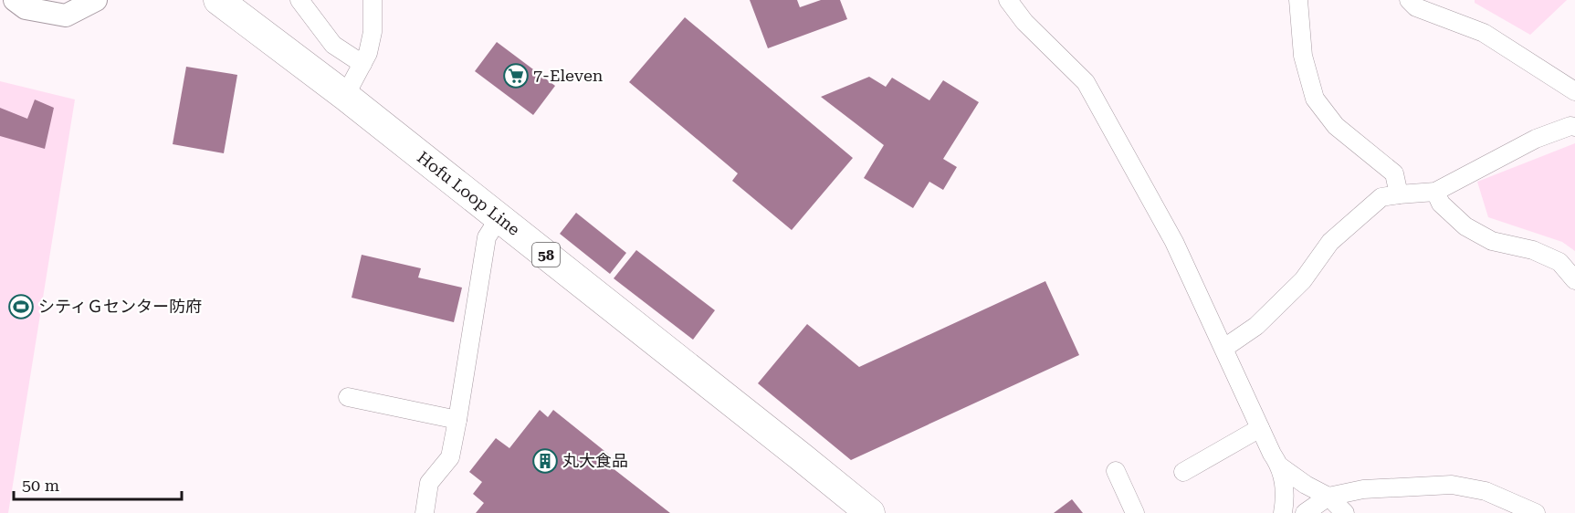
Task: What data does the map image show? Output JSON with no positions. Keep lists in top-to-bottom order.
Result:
{
  "streets": {
    "main road": ["Hofu Loop Line", "58"]
  },
  "places": {
    "supermarket": ["7-Eleven"],
    "sports": ["シティＧセンター防府"],
    "building": ["丸大食品"]
  },
  "scale_bar": "50 m"
}
